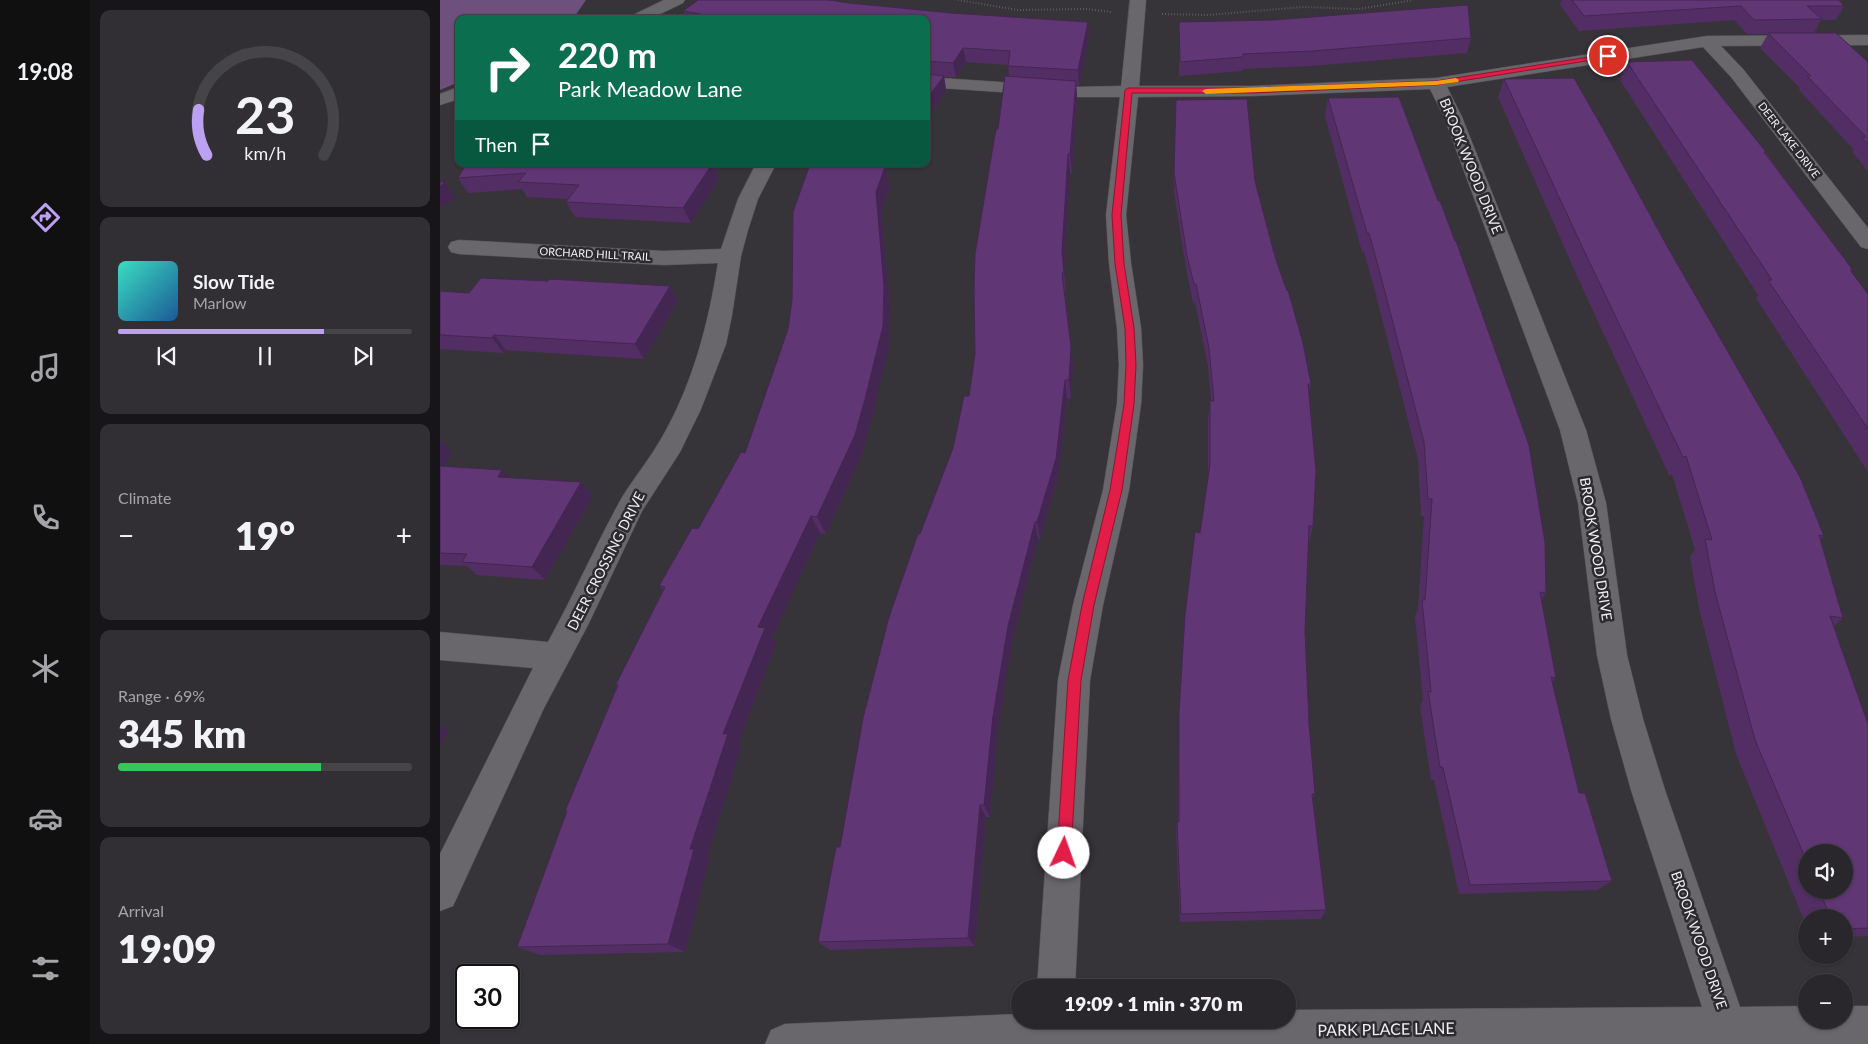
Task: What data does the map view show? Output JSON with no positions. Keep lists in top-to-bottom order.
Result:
{
  "streets": {
    "street": [
      "DEER LAKE DRIVE",
      "BROOK WOOD DRIVE",
      "ORCHARD HILL TRAIL",
      "DEER CROSSING DRIVE",
      "PARK PLACE LANE"
    ]
  },
  "crossings": [
    ["BROOK WOOD DRIVE", "PARK PLACE LANE"],
    ["ORCHARD HILL TRAIL", "DEER CROSSING DRIVE"]
  ],
  "page": {
    "tabs": "19:08",
    "turn": ["220 m", "Park Meadow Lane"],
    "then": "Then",
    "song": ["Slow Tide", "Marlow"],
    "tile": [
      "Climate",
      ["Range · 69%", "345 km"],
      ["Arrival", "19:09"]
    ],
    "heat": ["−", "19°", "+"],
    "map_buttons": ["+", "−"],
    "limit": "30",
    "trip": "19:09 · 1 min · 370 m",
    "gauge": ["23", "km/h"]
  }
}
